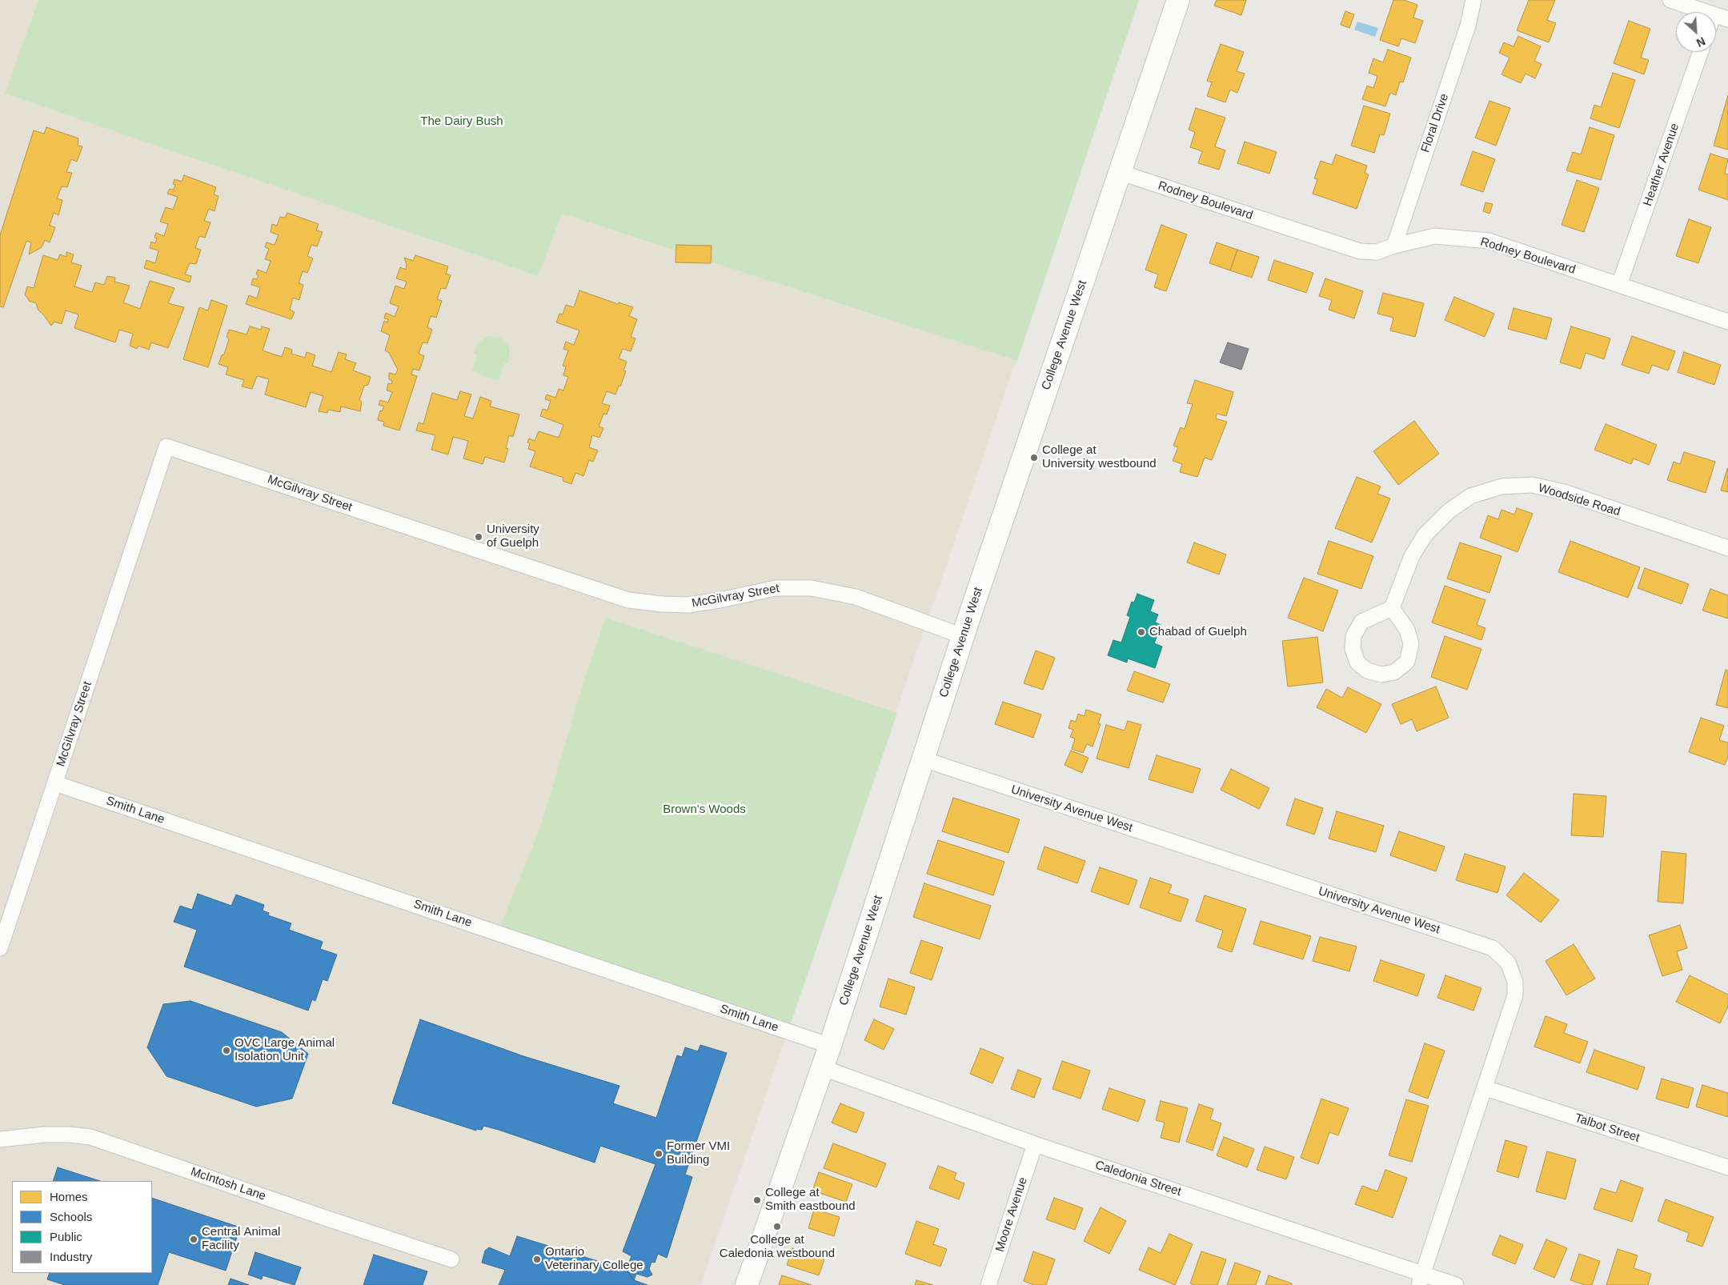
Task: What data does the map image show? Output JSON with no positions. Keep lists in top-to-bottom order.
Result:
{
  "streets": {
    "main road": ["College Avenue West"],
    "street": [
      "Floral Drive",
      "Heather Avenue",
      "Rodney Boulevard",
      "McGilvray Street",
      "Woodside Road",
      "University Avenue West",
      "Smith Lane",
      "Talbot Street",
      "Caledonia Street",
      "McIntosh Lane",
      "Moore Avenue"
    ]
  },
  "crossings": [
    ["Floral Drive", "Rodney Boulevard"],
    ["Heather Avenue", "Rodney Boulevard"],
    ["Rodney Boulevard", "College Avenue West"],
    ["College Avenue West", "McGilvray Street"],
    ["College Avenue West", "University Avenue West"],
    ["College Avenue West", "Smith Lane"],
    ["College Avenue West", "Caledonia Street"],
    ["McGilvray Street", "Smith Lane"],
    ["University Avenue West", "Talbot Street"],
    ["University Avenue West", "Caledonia Street"],
    ["Caledonia Street", "Moore Avenue"]
  ],
  "parks": ["The Dairy Bush", "Brown's Woods"],
  "places": [
    "College at University westbound",
    "University of Guelph",
    "Chabad of Guelph",
    "OVC Large Animal Isolation Unit",
    "Former VMI Building",
    "College at Smith eastbound",
    "College at Caledonia westbound",
    "Central Animal Facility",
    "Ontario Veterinary College"
  ],
  "legend": [
    "Homes",
    "Schools",
    "Public",
    "Industry"
  ],
  "north": "bottom right"
}
